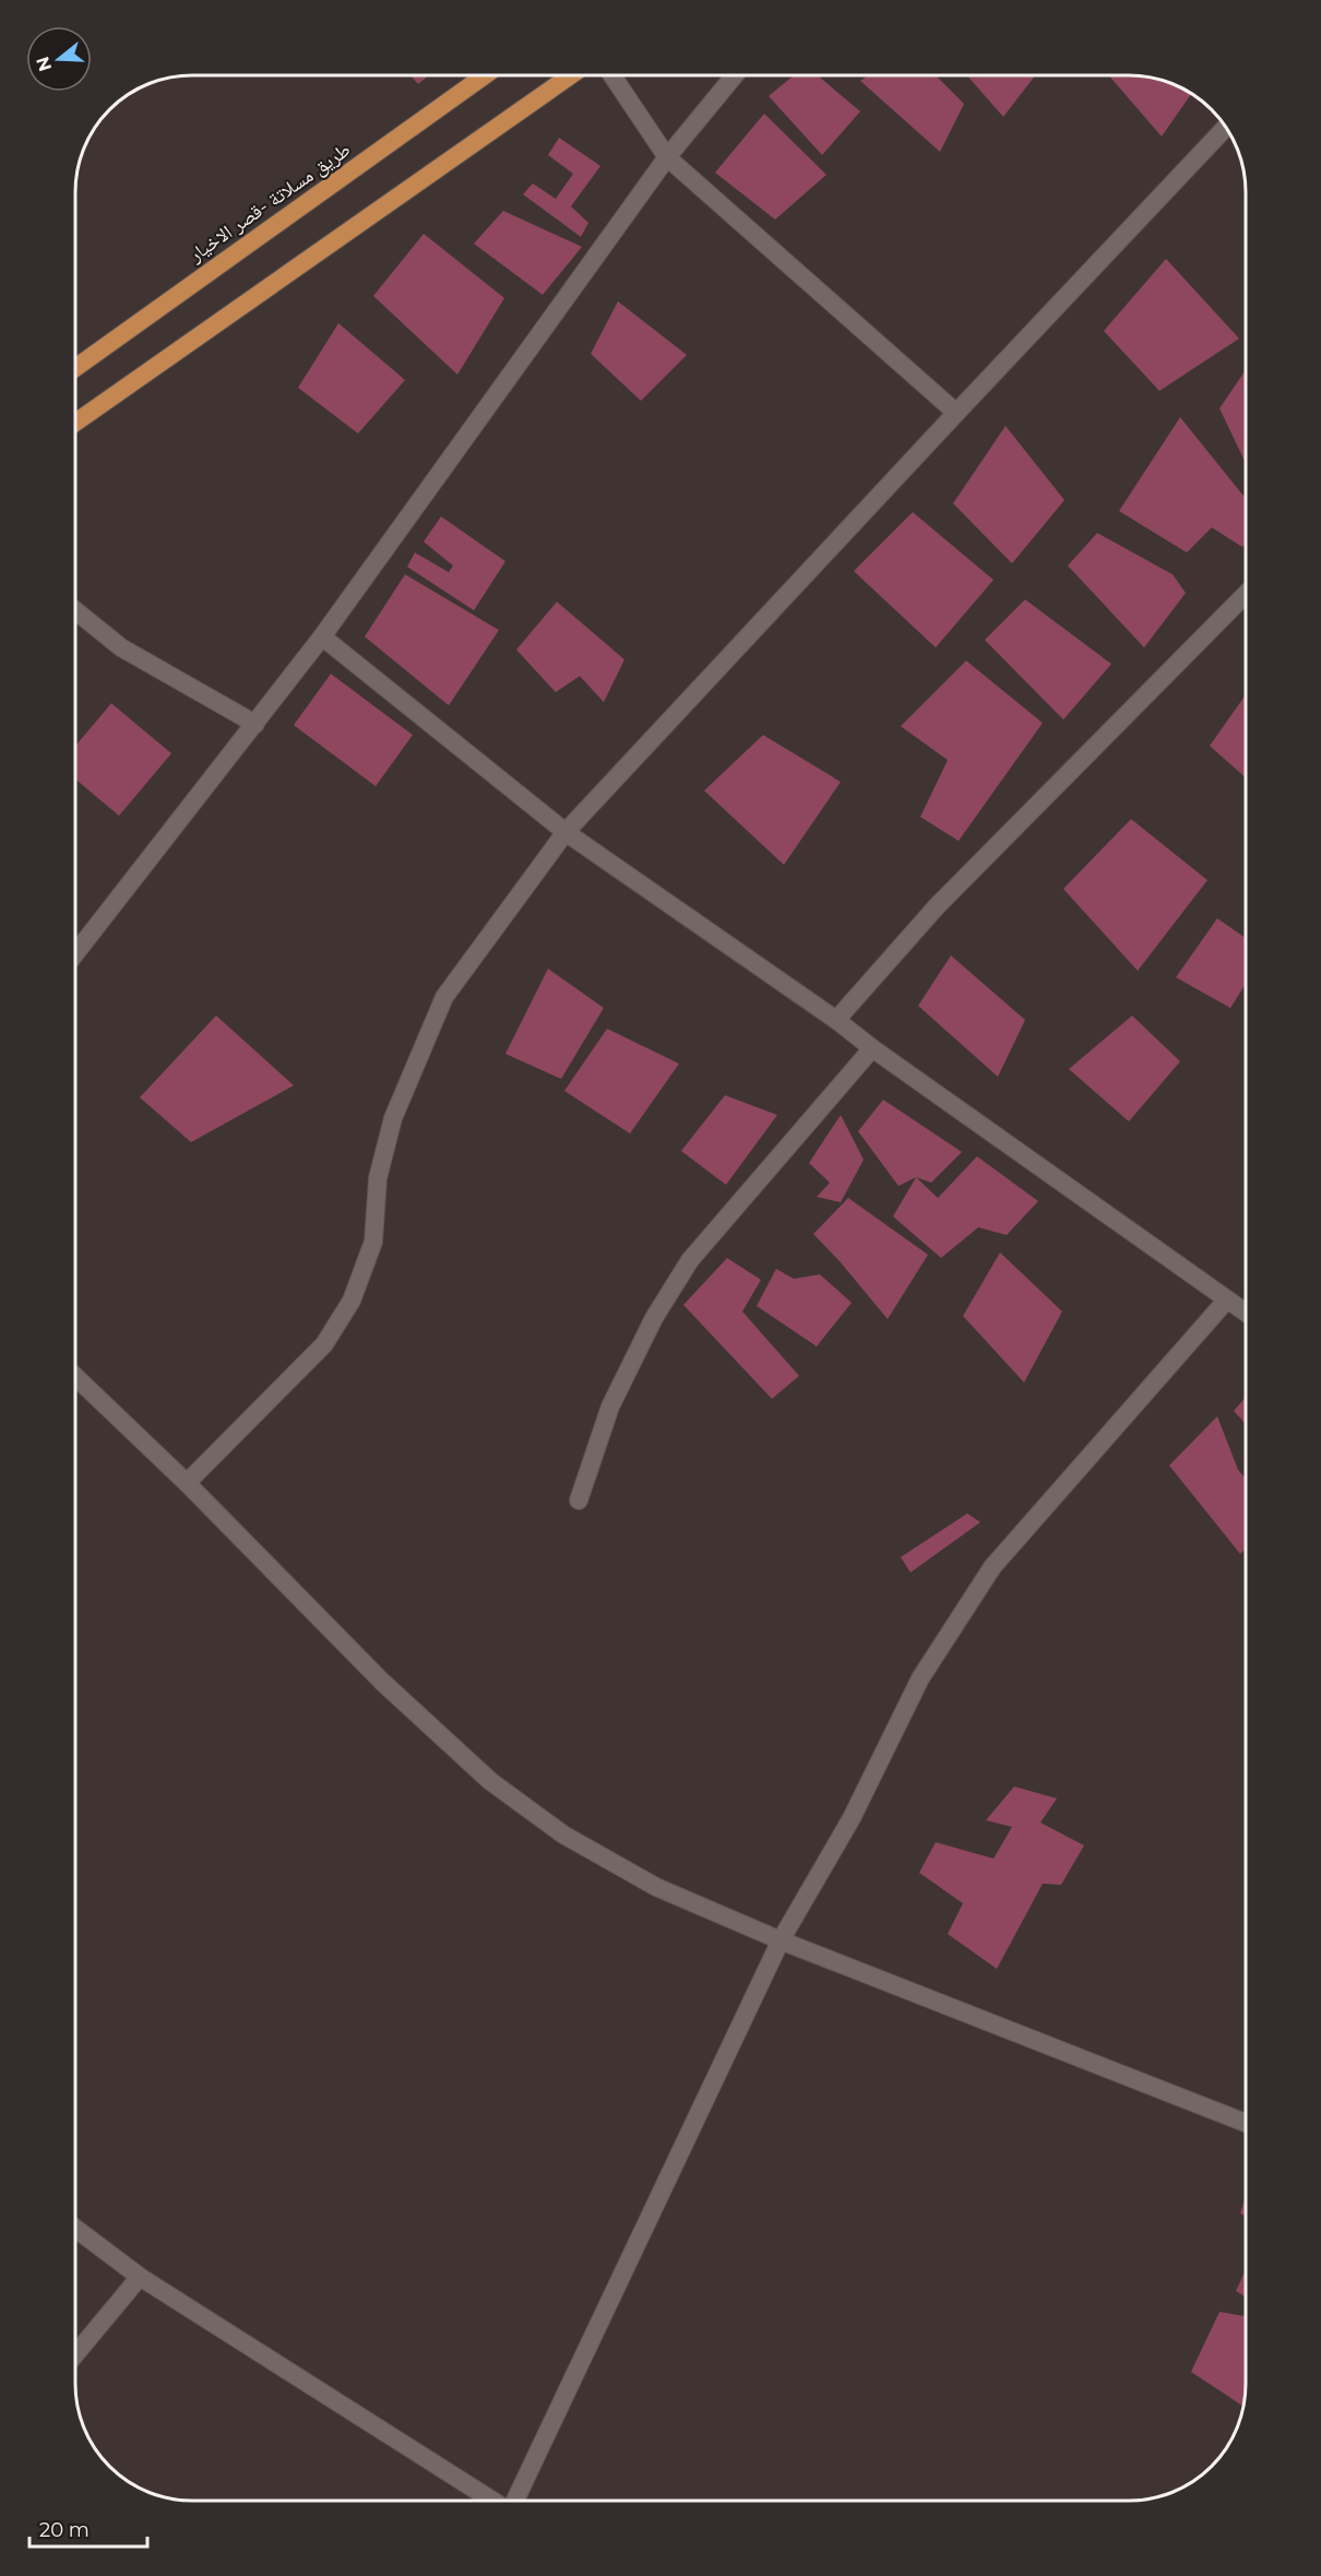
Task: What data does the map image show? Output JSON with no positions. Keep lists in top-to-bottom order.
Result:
{
  "streets": {
    "main road": ["طريق مسلاتة -قصر الاخيار"]
  },
  "scale_bar": "20 m",
  "north": "left"
}
